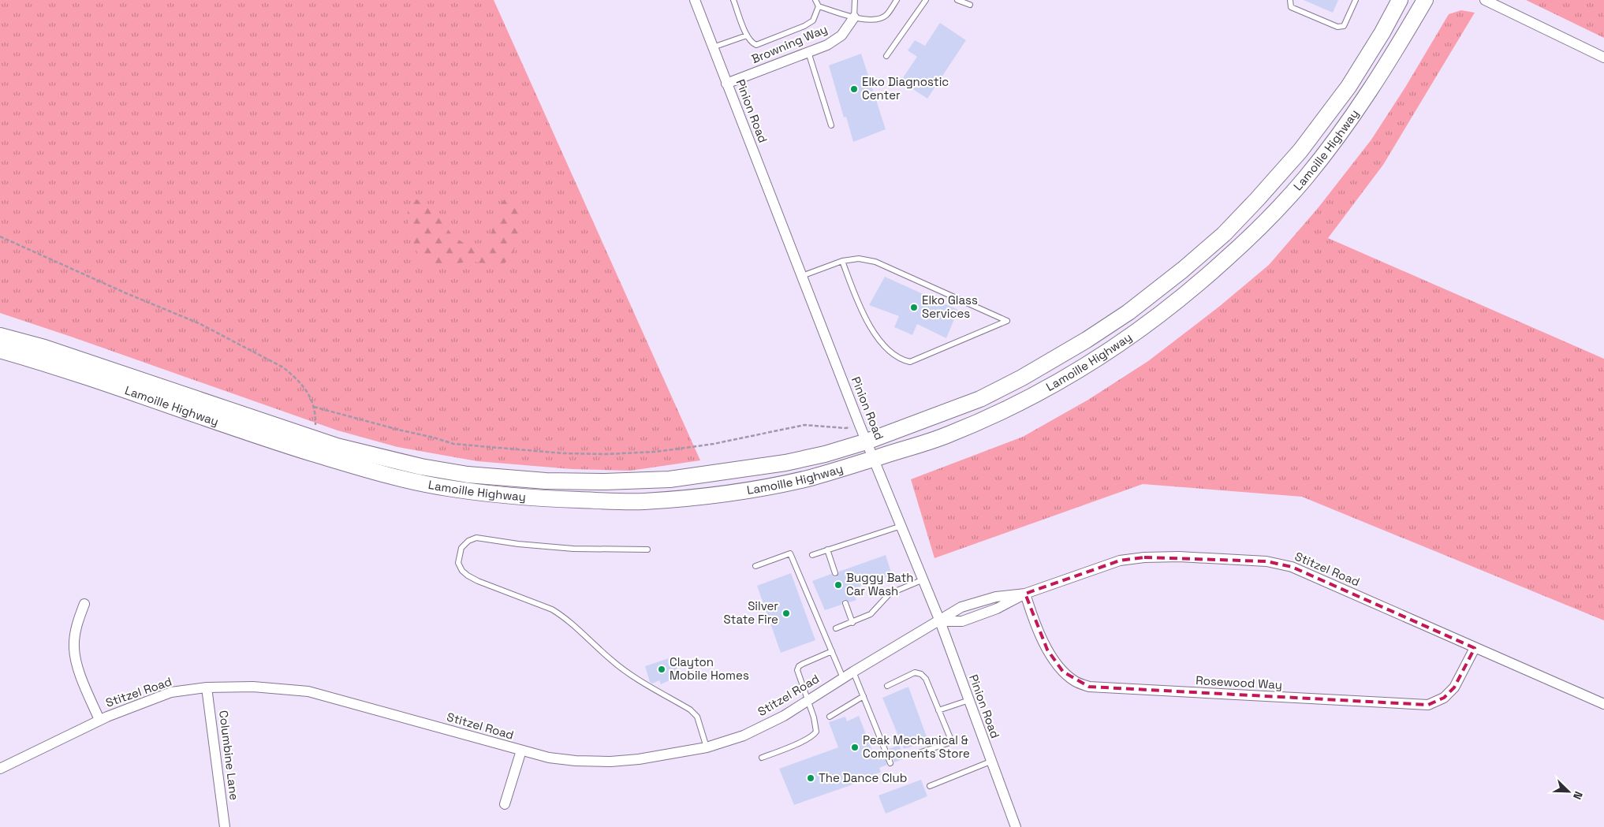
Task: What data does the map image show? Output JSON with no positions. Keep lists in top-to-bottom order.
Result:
{
  "streets": {
    "main road": ["Lamoille Highway"],
    "street": [
      "Browning Way",
      "Pinion Road",
      "Stitzel Road",
      "Rosewood Way",
      "Columbine Lane"
    ]
  },
  "crossings": [
    ["Browning Way", "Pinion Road"],
    ["Pinion Road", "Lamoille Highway"],
    ["Pinion Road", "Stitzel Road"],
    ["Stitzel Road", "Rosewood Way"],
    ["Stitzel Road", "Columbine Lane"]
  ],
  "places": [
    "Elko Diagnostic Center",
    "Elko Glass Services",
    "Buggy Bath Car Wash",
    "Silver State Fire",
    "Clayton Mobile Homes",
    "Peak Mechanical & Components Store",
    "The Dance Club"
  ],
  "north": "bottom right"
}
